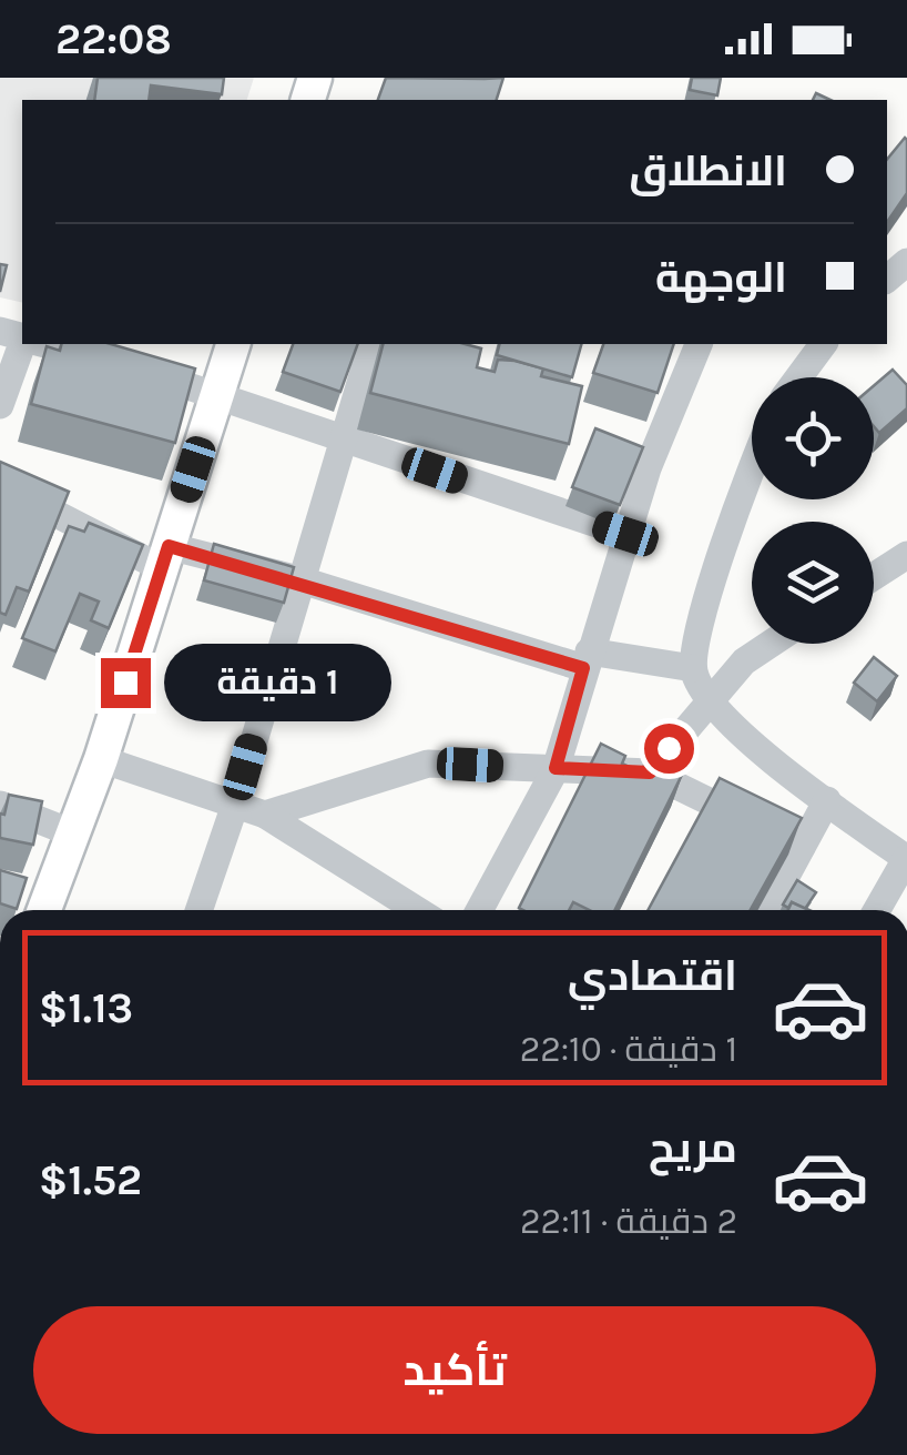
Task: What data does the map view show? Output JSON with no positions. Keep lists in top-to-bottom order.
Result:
{
  "page": {
    "status": "22:08",
    "banner": ["الانطلاق", "الوجهة"],
    "bubble": "1 دقيقة",
    "list": [
      {
        "name": "اقتصادي",
        "note": "1 دقيقة · 22:10",
        "value": "$1.13"
      },
      {
        "name": "مريح",
        "note": "2 دقيقة · 22:11",
        "value": "$1.52"
      }
    ],
    "buttons": "تأكيد"
  }
}
